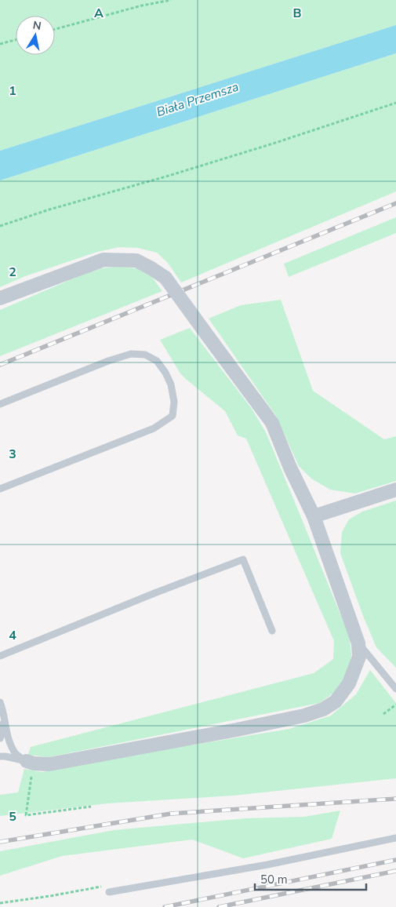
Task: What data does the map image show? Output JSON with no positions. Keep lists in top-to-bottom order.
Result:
{
  "water": ["Biała Przemsza"],
  "scale_bar": "50 m",
  "north": "top",
  "grid": {
    "columns": ["A", "B"],
    "rows": [
      "1",
      "2",
      "3",
      "4",
      "5"
    ]
  }
}
